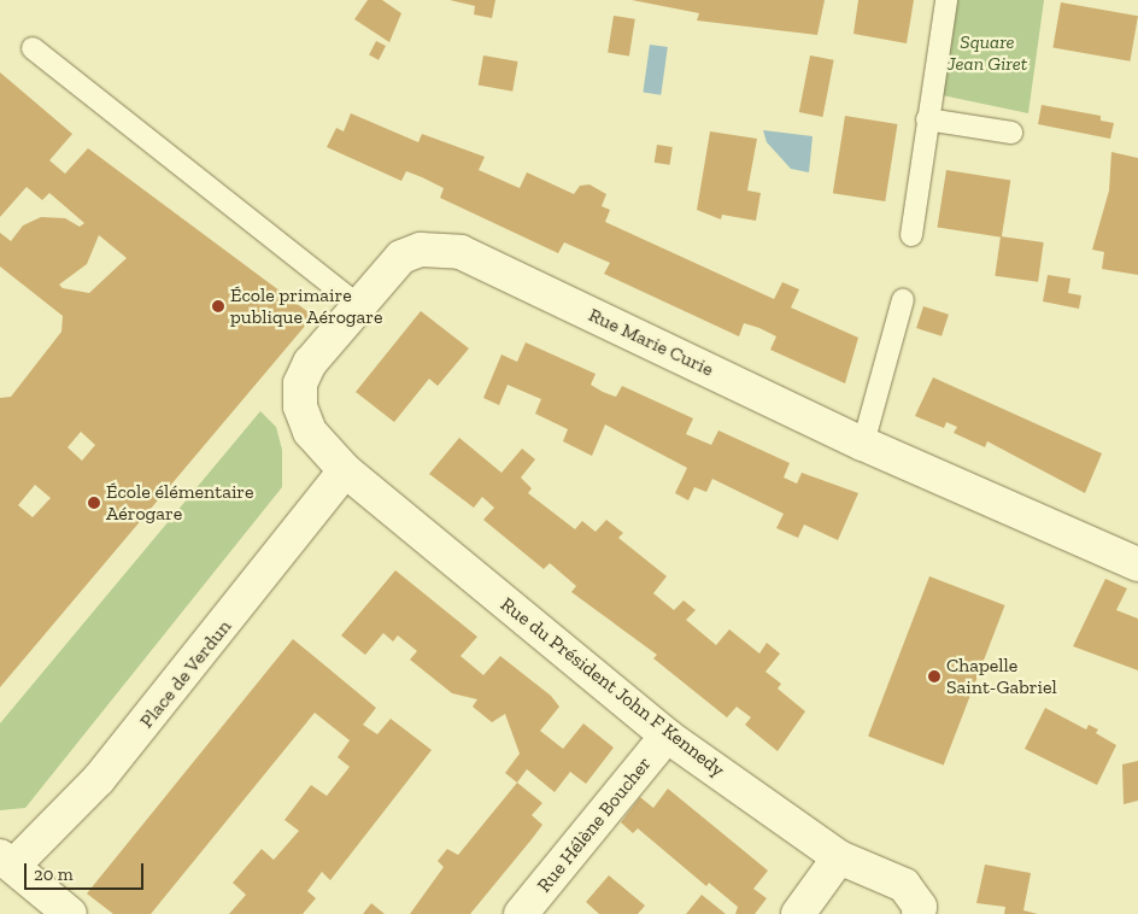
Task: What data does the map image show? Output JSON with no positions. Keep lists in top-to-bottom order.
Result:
{
  "streets": {
    "street": [
      "Rue Marie Curie",
      "Place de Verdun",
      "Rue du Président John F Kennedy",
      "Rue Hélène Boucher"
    ]
  },
  "crossings": [
    ["Rue Marie Curie", "Place de Verdun"],
    ["Rue Marie Curie", "Rue du Président John F Kennedy"],
    ["Place de Verdun", "Rue du Président John F Kennedy"],
    ["Rue du Président John F Kennedy", "Rue Hélène Boucher"]
  ],
  "parks": ["Square Jean Giret"],
  "places": ["École primaire publique Aérogare", "École élémentaire Aérogare", "Chapelle Saint-Gabriel"],
  "scale_bar": "20 m"
}
